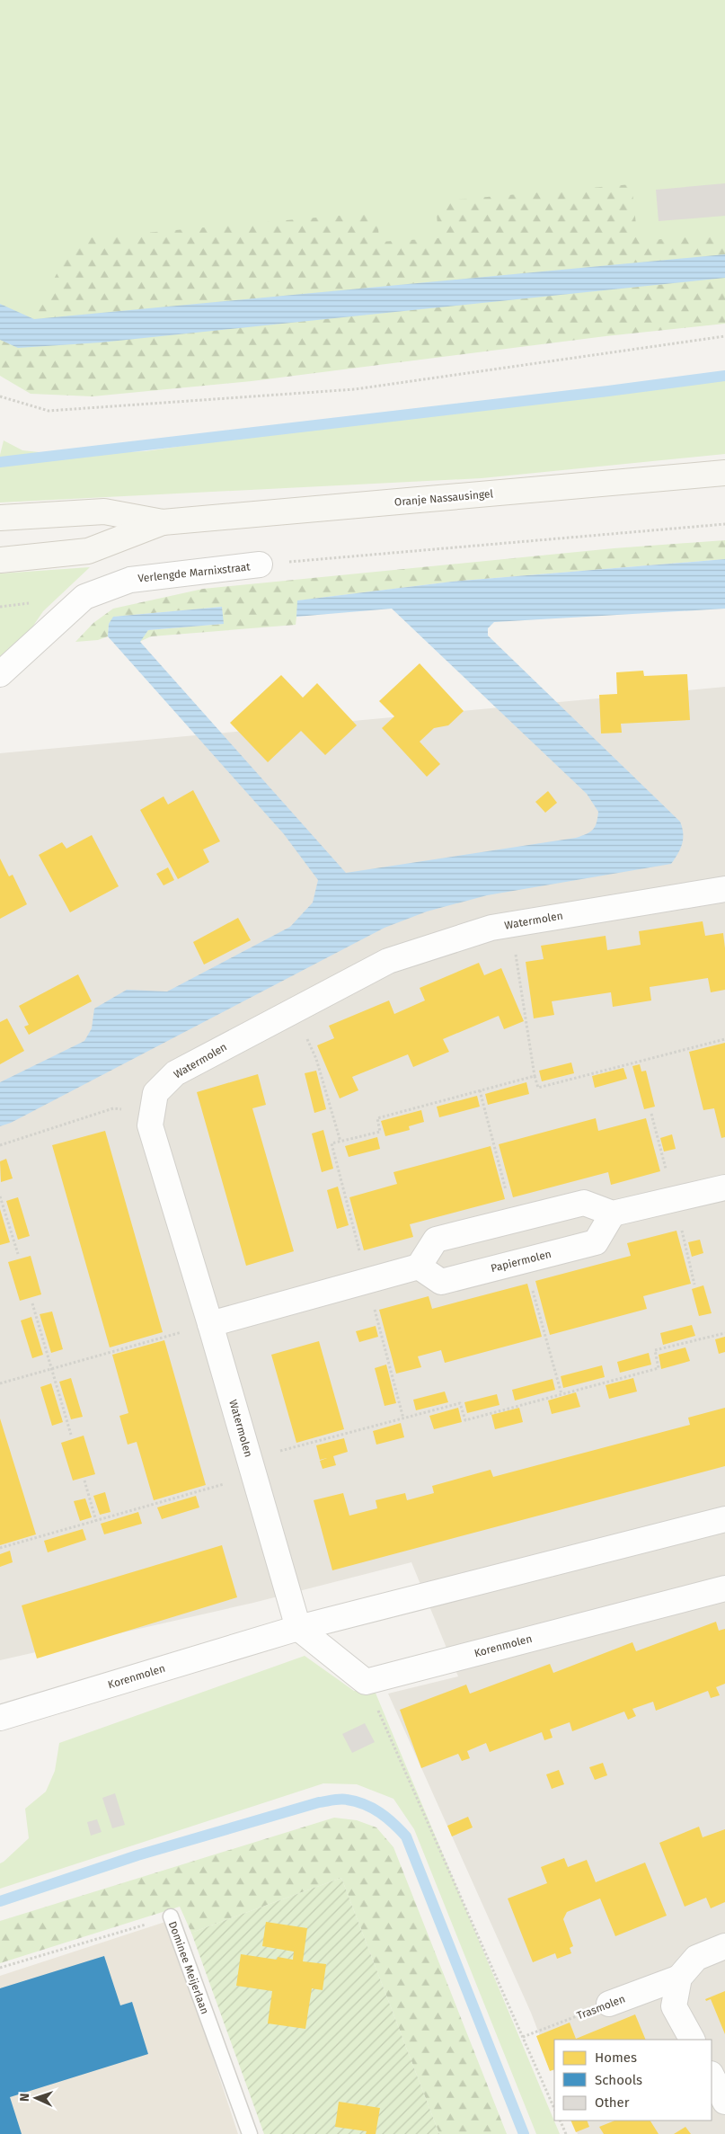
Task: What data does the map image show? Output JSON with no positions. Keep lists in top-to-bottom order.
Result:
{
  "streets": {
    "main road": ["Oranje Nassausingel"],
    "street": [
      "Verlengde Marnixstraat",
      "Watermolen",
      "Papiermolen",
      "Korenmolen",
      "Trasmolen"
    ],
    "lane": ["Dominee Meijerlaan"]
  },
  "crossings": [
    ["Watermolen", "Korenmolen"]
  ],
  "legend": ["Homes", "Schools", "Other"],
  "north": "left"
}
